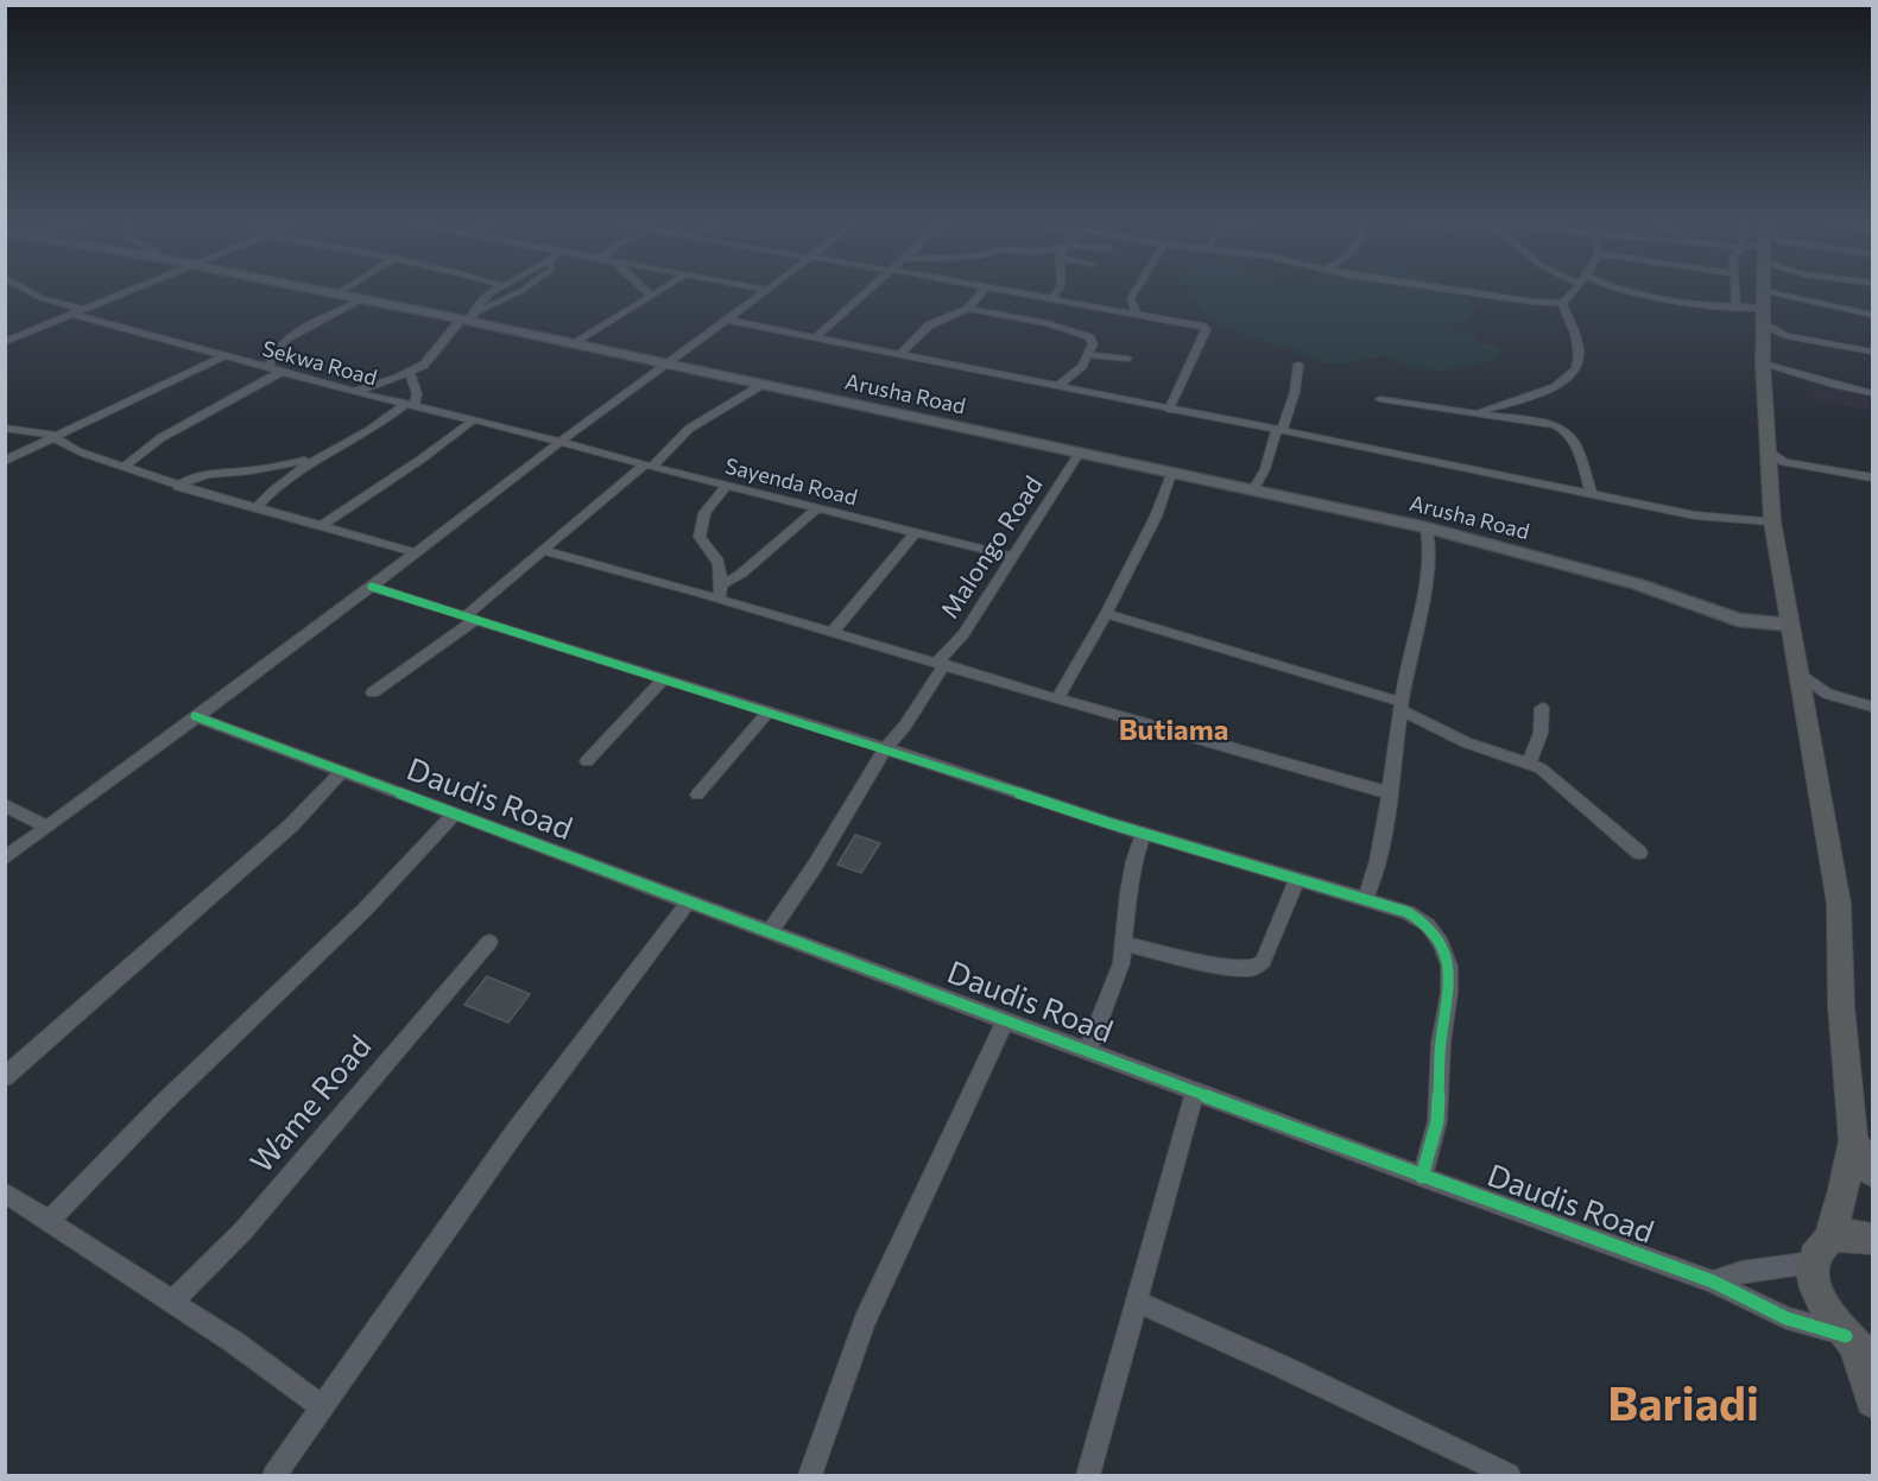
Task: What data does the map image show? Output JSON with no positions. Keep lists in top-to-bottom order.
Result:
{
  "streets": {
    "main road": ["Arusha Road"],
    "street": [
      "Sekwa Road",
      "Sayenda Road",
      "Malongo Road",
      "Daudis Road",
      "Wame Road"
    ]
  },
  "crossings": [
    ["Sekwa Road", "Sayenda Road"],
    ["Arusha Road", "Malongo Road"],
    ["Sayenda Road", "Malongo Road"],
    ["Malongo Road", "Daudis Road"]
  ],
  "districts": ["Butiama", "Bariadi"]
}
